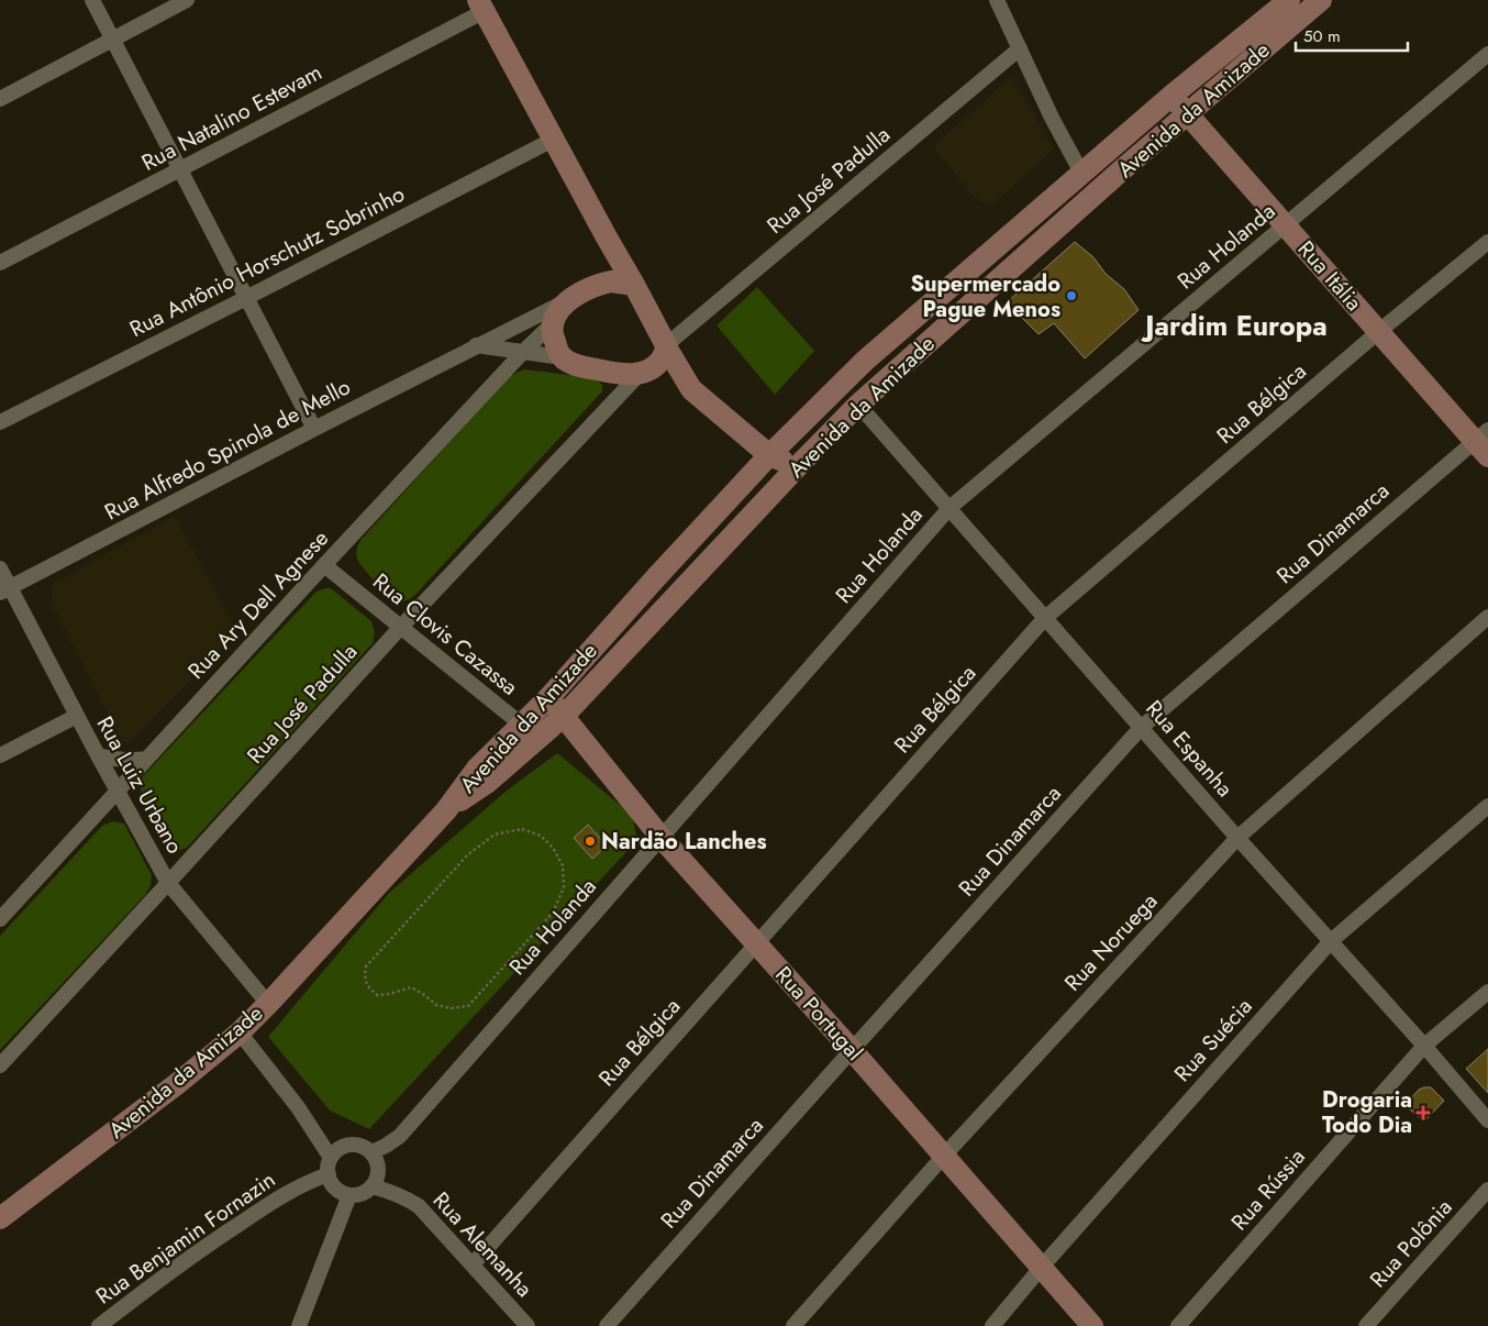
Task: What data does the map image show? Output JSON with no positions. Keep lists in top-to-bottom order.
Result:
{
  "streets": {
    "main road": ["Avenida da Amizade", "Rua Itália", "Rua Portugal"],
    "street": [
      "Rua Natalino Estevam",
      "Rua José Padulla",
      "Rua Holanda",
      "Rua Antônio Horschutz Sobrinho",
      "Rua Bélgica",
      "Rua Alfredo Spinola de Mello",
      "Rua Dinamarca",
      "Rua Ary Dell Agnese",
      "Rua Clovis Cazassa",
      "Rua Espanha",
      "Rua Luiz Urbano",
      "Rua Noruega",
      "Rua Suécia",
      "Rua Rússia",
      "Rua Benjamin Fornazin",
      "Rua Polônia",
      "Rua Alemanha"
    ]
  },
  "crossings": [
    ["Avenida da Amizade", "Rua Itália"],
    ["Avenida da Amizade", "Rua Clovis Cazassa"],
    ["Avenida da Amizade", "Rua Espanha"],
    ["Avenida da Amizade", "Rua Luiz Urbano"],
    ["Avenida da Amizade", "Rua Portugal"],
    ["Rua José Padulla", "Rua Alfredo Spinola de Mello"],
    ["Rua José Padulla", "Rua Ary Dell Agnese"],
    ["Rua José Padulla", "Rua Clovis Cazassa"],
    ["Rua José Padulla", "Rua Luiz Urbano"],
    ["Rua Holanda", "Rua Itália"],
    ["Rua Holanda", "Rua Espanha"],
    ["Rua Holanda", "Rua Portugal"],
    ["Rua Holanda", "Rua Benjamin Fornazin"],
    ["Rua Holanda", "Rua Alemanha"],
    ["Rua Itália", "Rua Bélgica"],
    ["Rua Itália", "Rua Dinamarca"],
    ["Rua Bélgica", "Rua Espanha"],
    ["Rua Bélgica", "Rua Portugal"],
    ["Rua Bélgica", "Rua Alemanha"],
    ["Rua Alfredo Spinola de Mello", "Rua Ary Dell Agnese"],
    ["Rua Alfredo Spinola de Mello", "Rua Luiz Urbano"],
    ["Rua Dinamarca", "Rua Espanha"],
    ["Rua Dinamarca", "Rua Portugal"],
    ["Rua Ary Dell Agnese", "Rua Clovis Cazassa"],
    ["Rua Ary Dell Agnese", "Rua Luiz Urbano"],
    ["Rua Espanha", "Rua Noruega"],
    ["Rua Espanha", "Rua Suécia"],
    ["Rua Espanha", "Rua Rússia"],
    ["Rua Noruega", "Rua Portugal"],
    ["Rua Portugal", "Rua Suécia"],
    ["Rua Benjamin Fornazin", "Rua Alemanha"]
  ],
  "districts": ["Jardim Europa"],
  "places": {
    "other": ["Supermercado Pague Menos", "Nardão Lanches"],
    "health": ["Drogaria Todo Dia"]
  },
  "scale_bar": "50 m"
}
